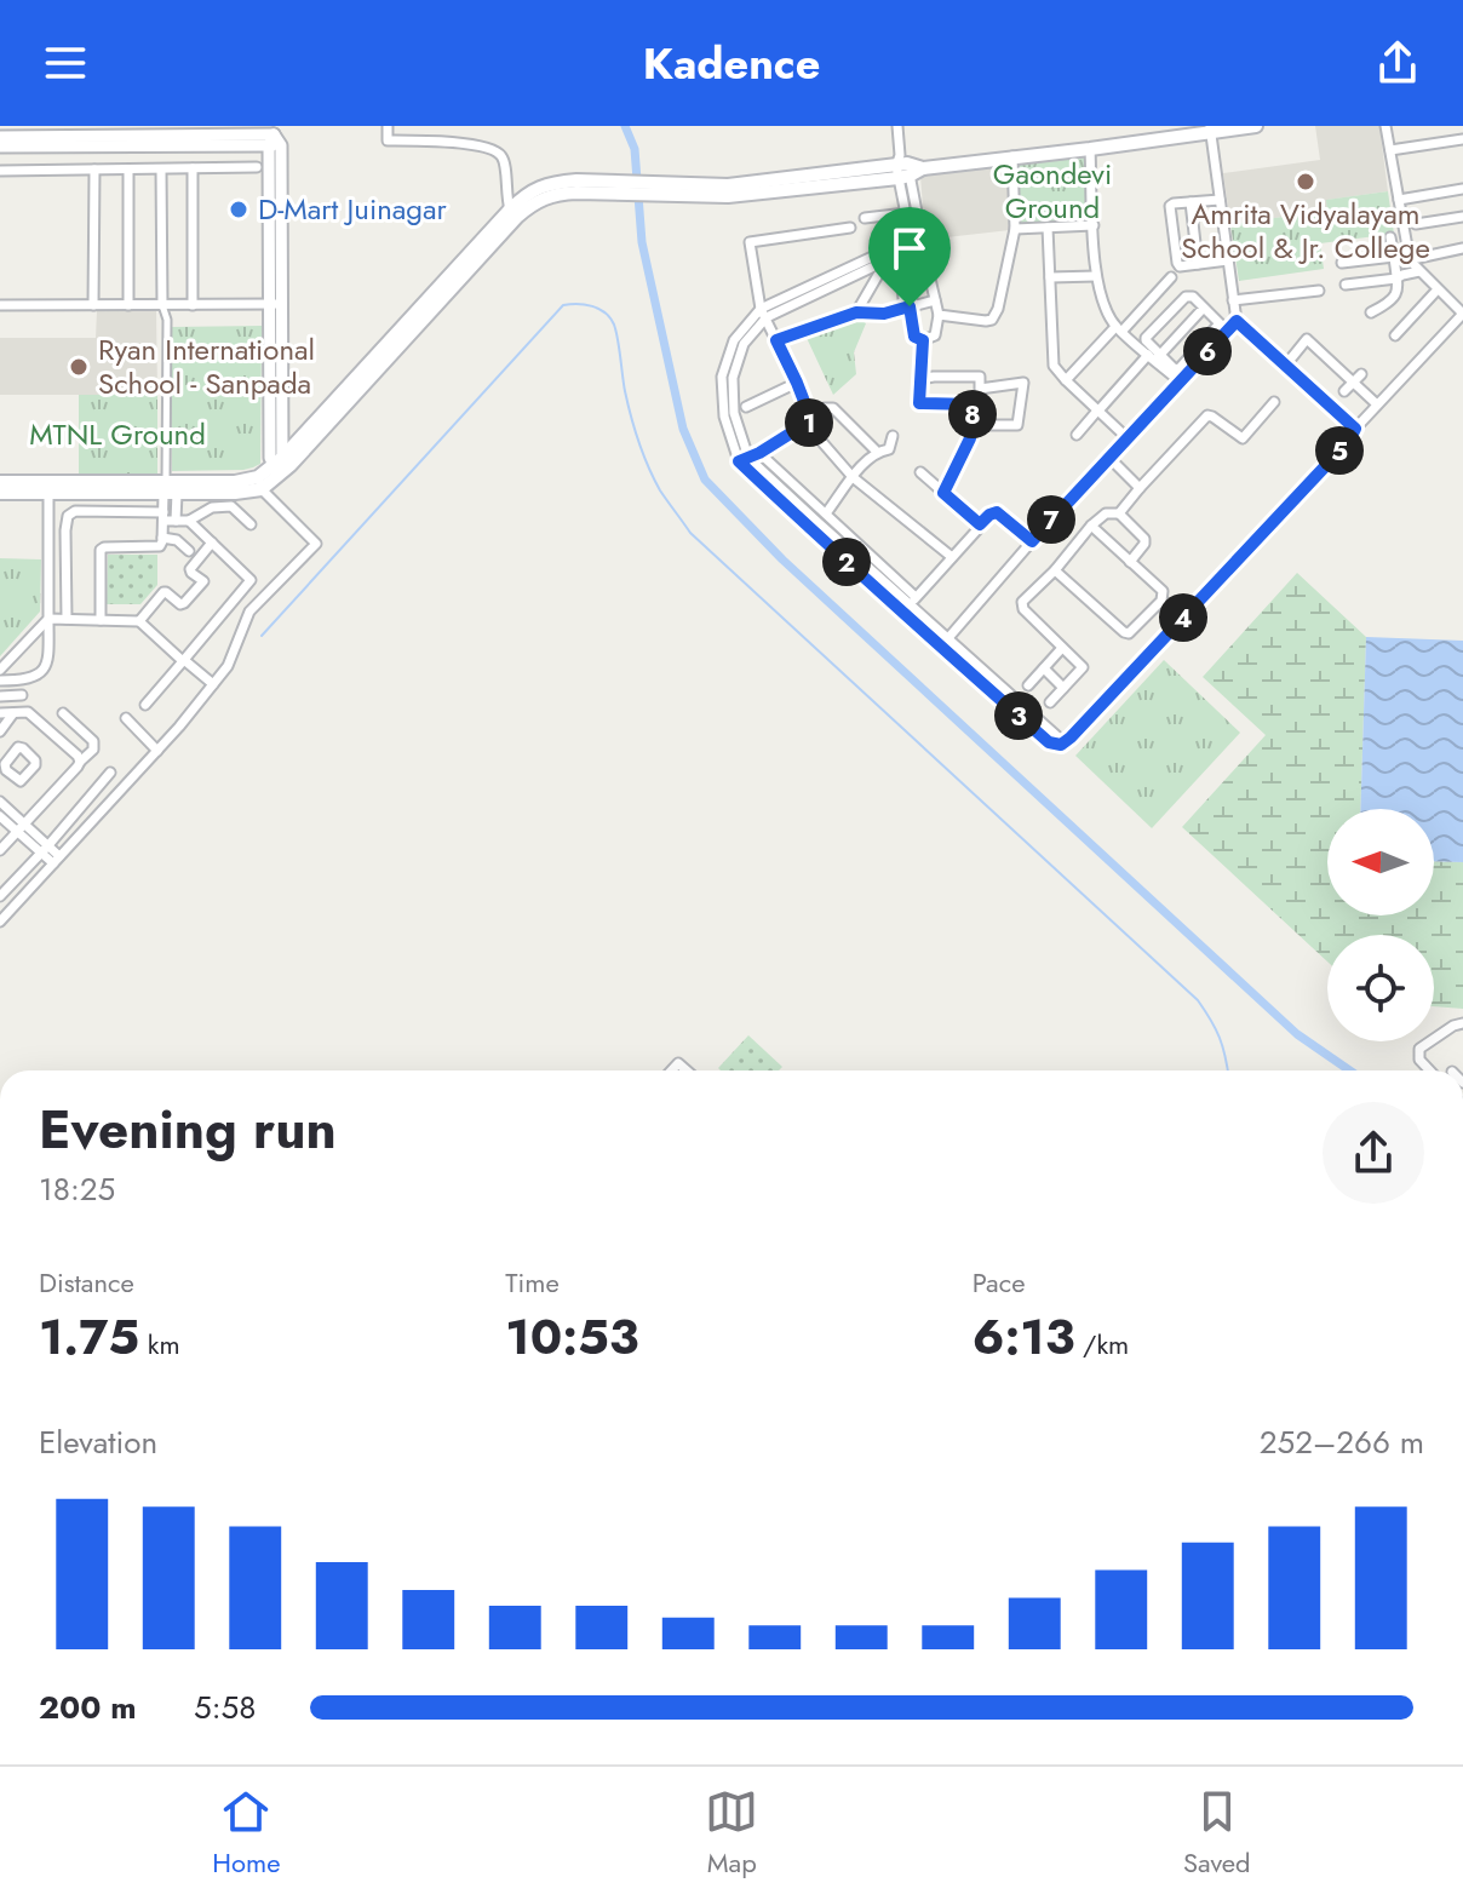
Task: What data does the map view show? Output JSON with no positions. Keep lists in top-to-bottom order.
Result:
{
  "parks": ["Gaondevi Ground", "MTNL Ground"],
  "places": ["Amrita Vidyalayam School & Jr. College", "D-Mart Juinagar", "Ryan International School - Sanpada"],
  "north": "left",
  "page": {
    "header": "Kadence",
    "pins": [
      "6",
      "8",
      "1",
      "5",
      "7",
      "2",
      "4",
      "3"
    ],
    "heading": ["Evening run", "18:25"],
    "stats": [
      ["Distance", "1.75 km"],
      ["Time", "10:53"],
      ["Pace", "6:13 /km"]
    ],
    "chart": ["Elevation", "252–266 m"],
    "list": [
      {
        "name": "200 m",
        "note": "5:58"
      }
    ],
    "tabs": ["Home", "Map", "Saved"]
  }
}
